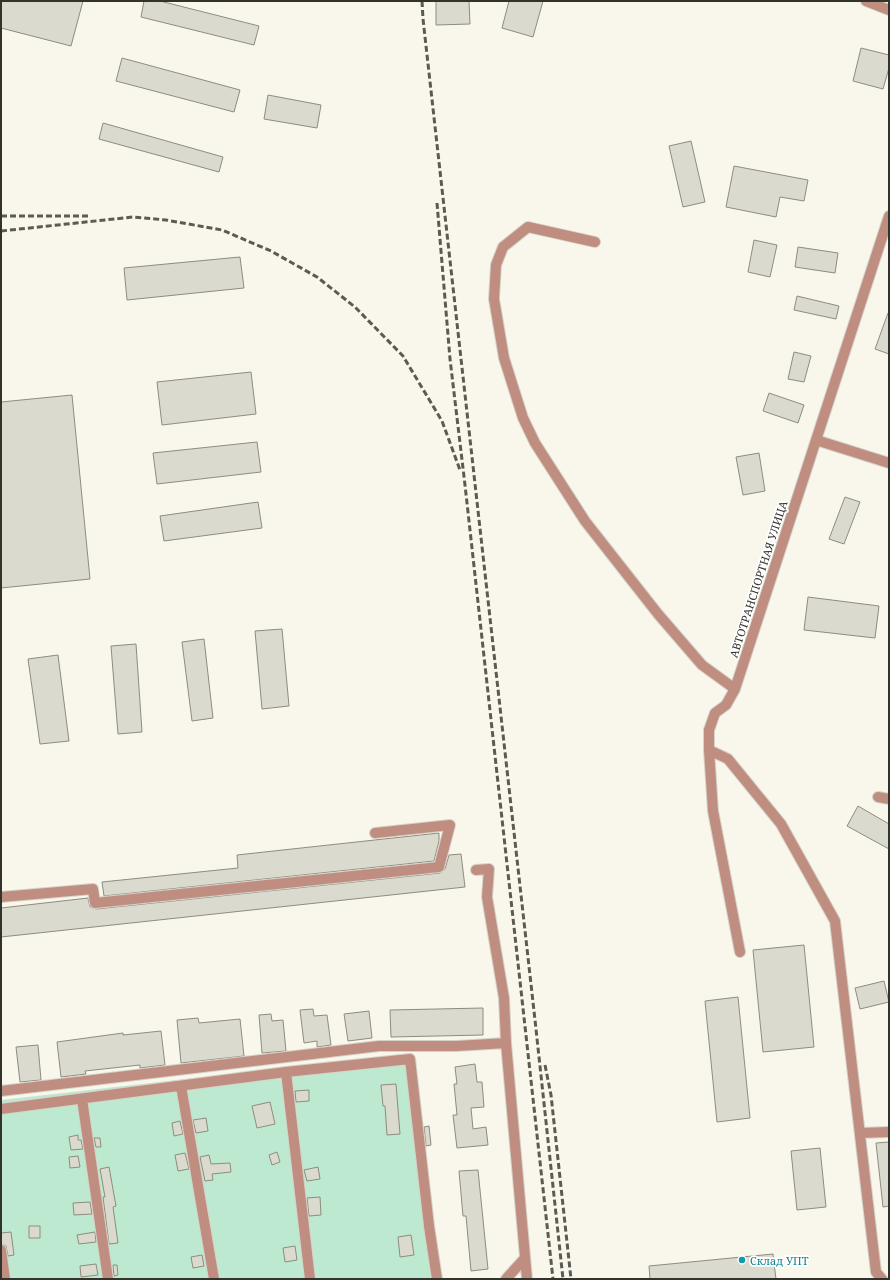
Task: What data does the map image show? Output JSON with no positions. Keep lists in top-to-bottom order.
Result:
{
  "streets": {
    "street": ["АВТОТРАНСПОРТНАЯ УЛИЦА"]
  },
  "places": ["Склад УПТ"]
}
